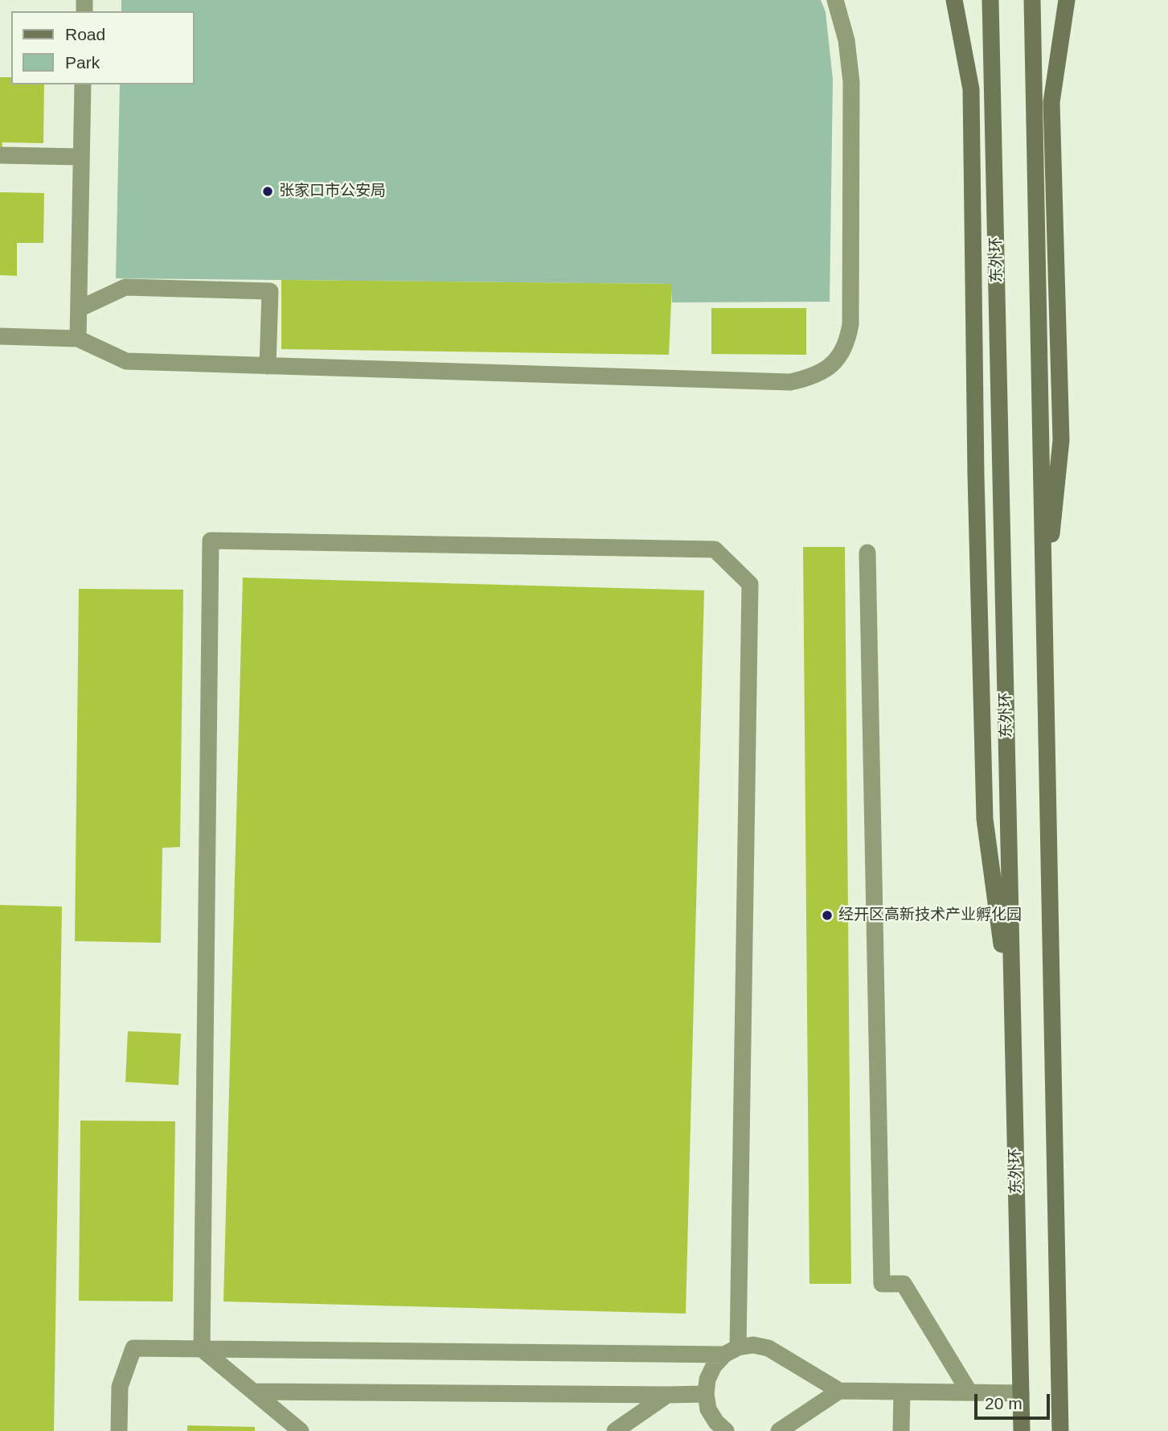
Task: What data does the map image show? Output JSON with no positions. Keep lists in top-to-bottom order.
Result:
{
  "streets": {
    "main road": ["东外环"]
  },
  "places": ["张家口市公安局", "经开区高新技术产业孵化园"],
  "legend": ["Road", "Park"],
  "scale_bar": "20 m"
}
